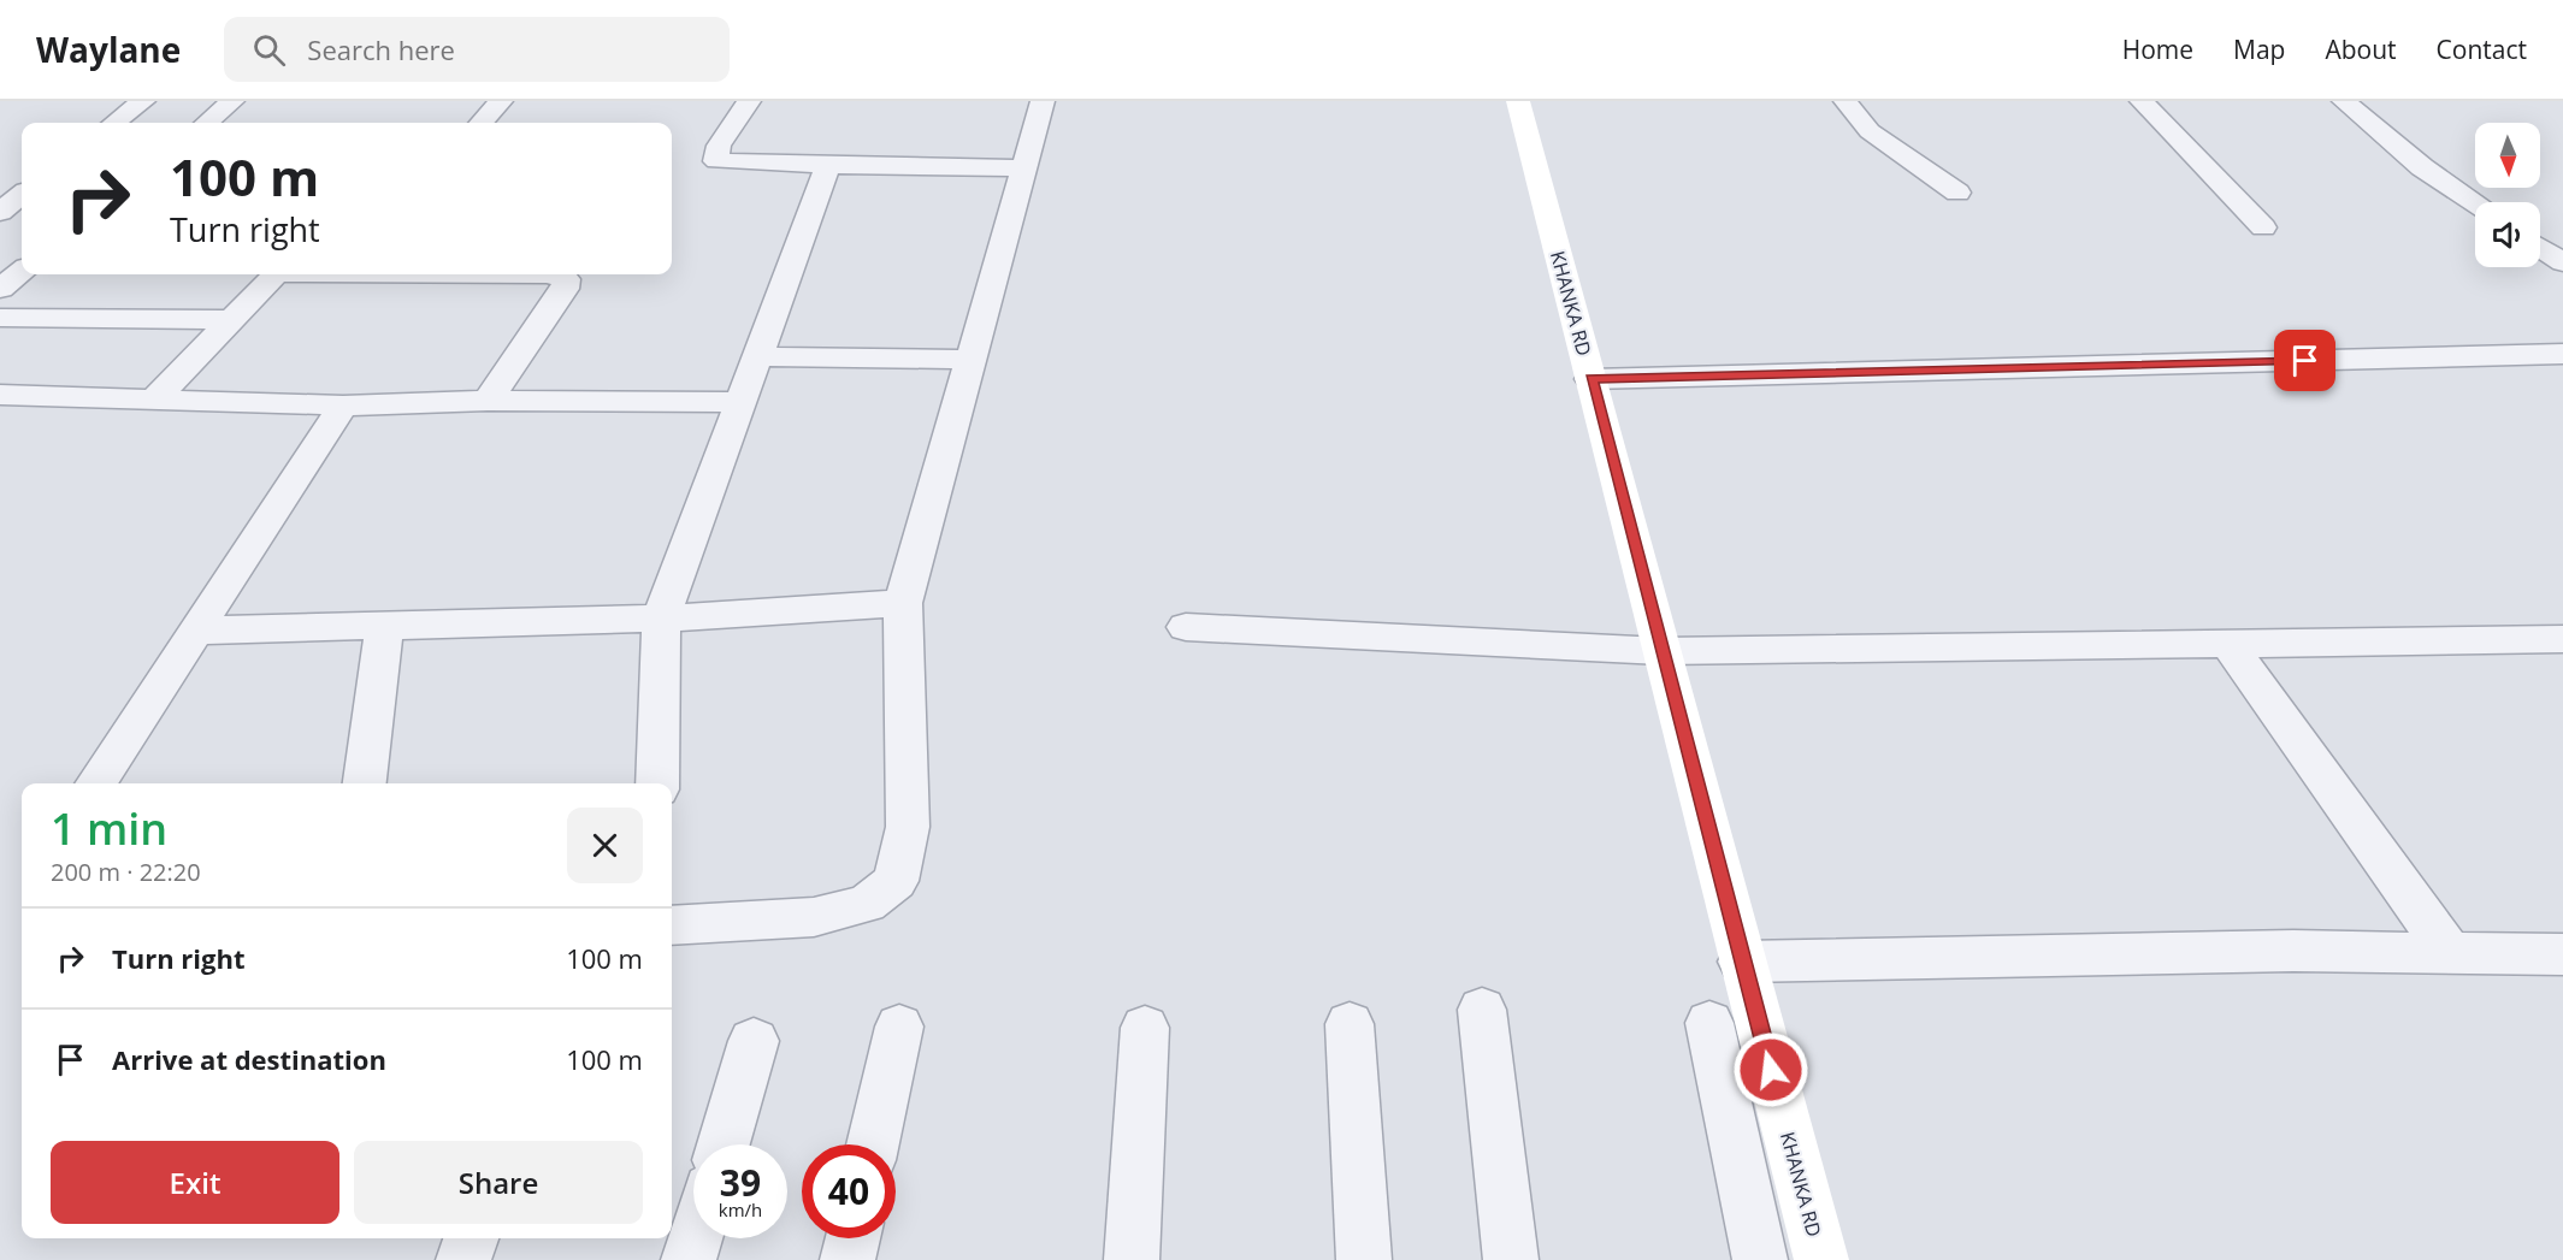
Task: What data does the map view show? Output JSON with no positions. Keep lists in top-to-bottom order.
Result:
{
  "streets": {
    "street": ["KHANKA RD"]
  },
  "north": "bottom",
  "page": {
    "header": "Waylane",
    "search": "Search here",
    "nav": [
      "Home",
      "Map",
      "About",
      "Contact"
    ],
    "turn": ["100 m", "Turn right"],
    "heading": ["1 min", "200 m · 22:20"],
    "list": [
      {
        "name": "Turn right",
        "value": "100 m"
      },
      {
        "name": "Arrive at destination",
        "value": "100 m"
      }
    ],
    "buttons": ["Exit", "Share"],
    "speed": "39 km/h",
    "limit": "40"
  }
}
